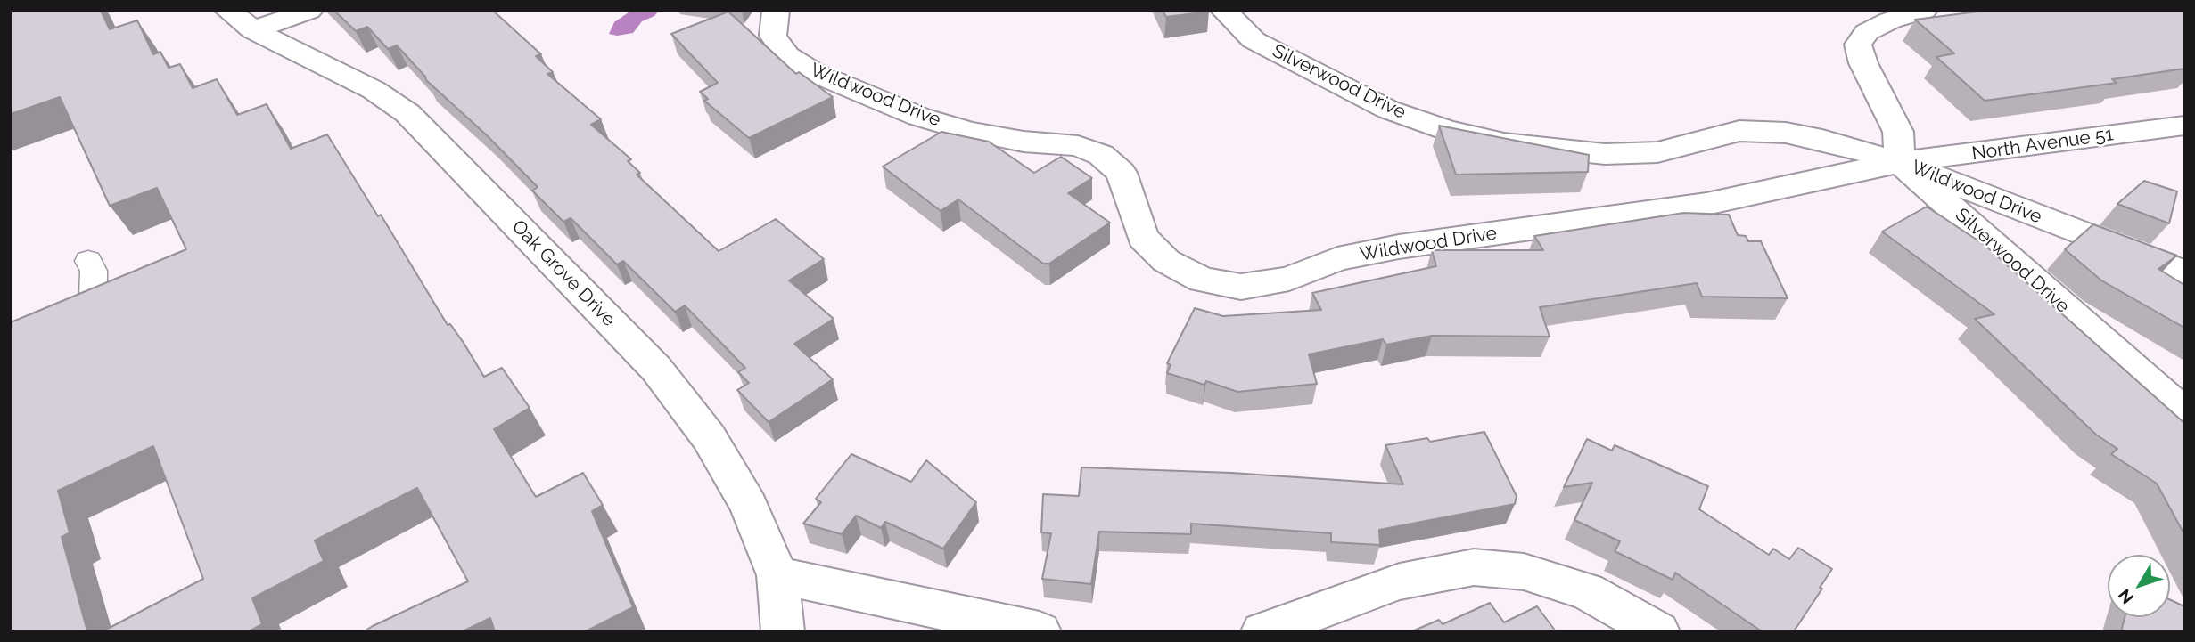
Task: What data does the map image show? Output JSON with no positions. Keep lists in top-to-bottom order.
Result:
{
  "streets": {
    "street": [
      "Silverwood Drive",
      "Wildwood Drive",
      "North Avenue 51",
      "Oak Grove Drive"
    ]
  },
  "crossings": [
    ["Silverwood Drive", "Wildwood Drive"],
    ["Silverwood Drive", "North Avenue 51"],
    ["Wildwood Drive", "North Avenue 51"]
  ],
  "north": "bottom left"
}
